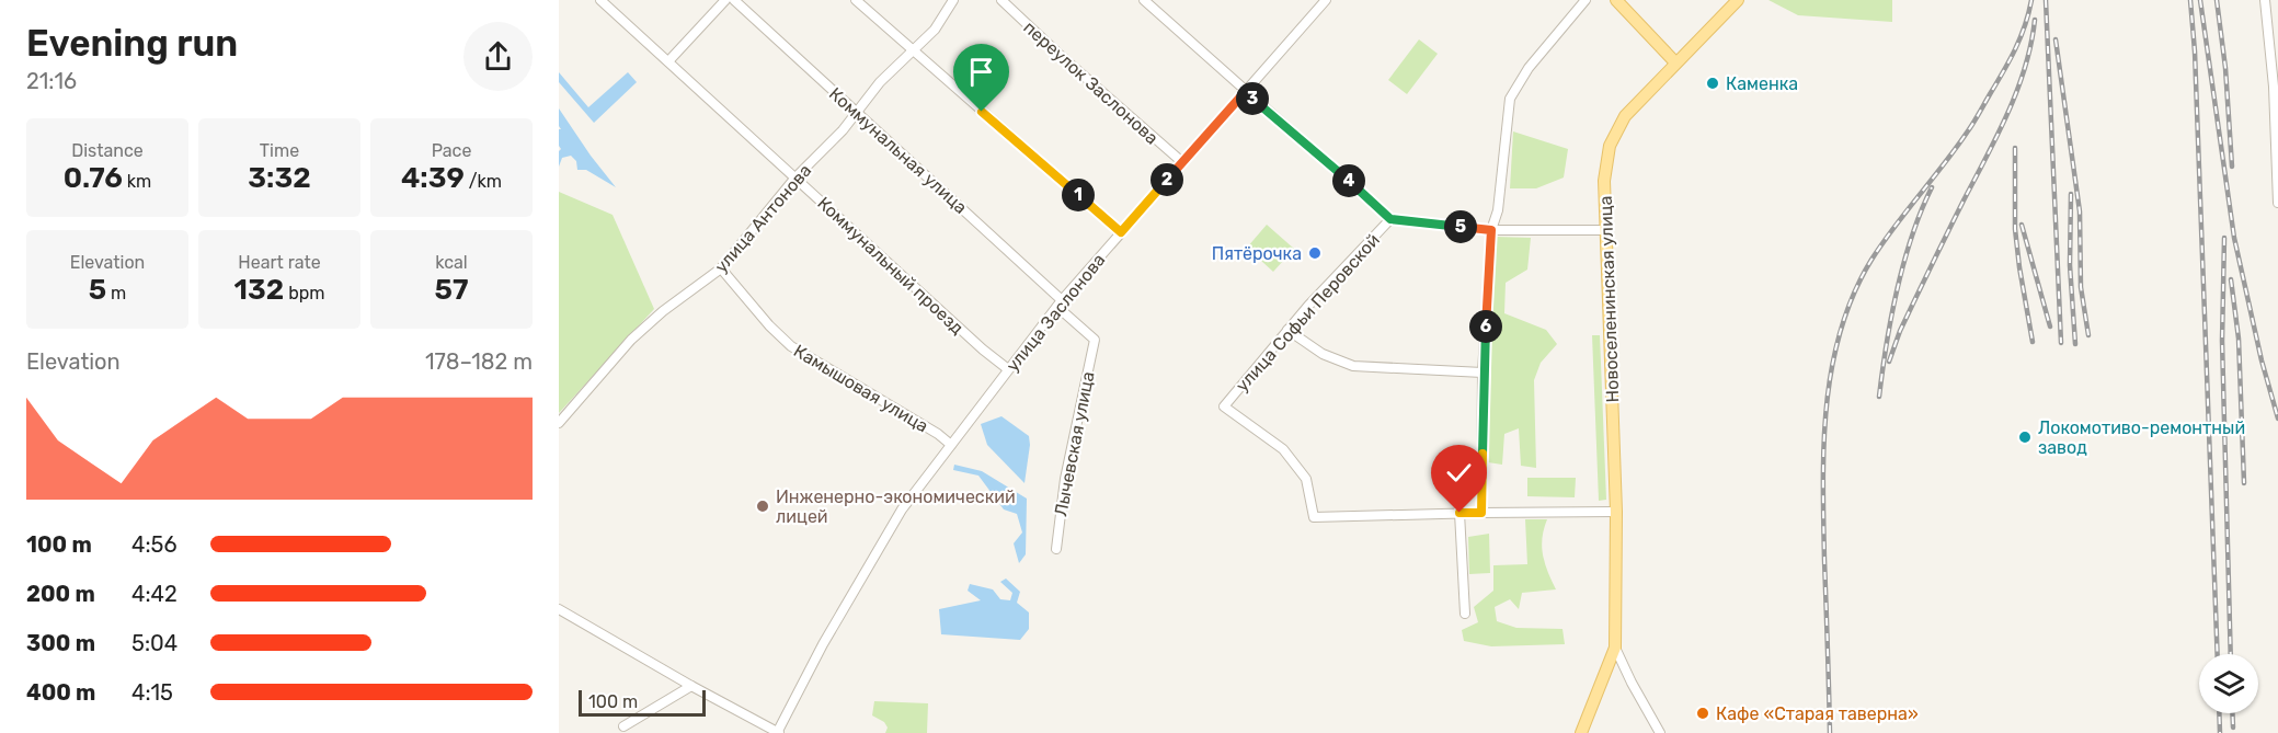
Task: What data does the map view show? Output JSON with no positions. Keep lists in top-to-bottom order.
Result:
{
  "streets": {
    "main road": ["Новоселенинская улица"],
    "street": [
      "переулок Заслонова",
      "Коммунальная улица",
      "улица Антонова",
      "Коммунальный проезд",
      "улица Заслонова",
      "улица Софьи Перовской",
      "Камышовая улица",
      "Лычевская улица"
    ]
  },
  "crossings": [
    ["переулок Заслонова", "улица Заслонова"],
    ["Коммунальная улица", "улица Антонова"],
    ["Коммунальная улица", "улица Заслонова"],
    ["Коммунальная улица", "Лычевская улица"],
    ["улица Антонова", "Коммунальный проезд"],
    ["улица Антонова", "Камышовая улица"],
    ["Коммунальный проезд", "улица Заслонова"],
    ["улица Заслонова", "Камышовая улица"]
  ],
  "places": [
    "Каменка",
    "Пятёрочка",
    "Локомотиво-ремонтный завод",
    "Инженерно-экономический лицей",
    "Кафе «Старая таверна»"
  ],
  "scale_bar": "100 m",
  "page": {
    "heading": ["Evening run", "21:16"],
    "pins": [
      "3",
      "2",
      "4",
      "1",
      "5",
      "6"
    ],
    "stats": [
      ["Distance", "0.76 km"],
      ["Time", "3:32"],
      ["Pace", "4:39 /km"],
      ["Elevation", "5 m"],
      ["Heart rate", "132 bpm"],
      ["kcal", "57"]
    ],
    "chart": ["Elevation", "178–182 m"],
    "list": [
      {
        "name": "100 m",
        "note": "4:56"
      },
      {
        "name": "200 m",
        "note": "4:42"
      },
      {
        "name": "300 m",
        "note": "5:04"
      },
      {
        "name": "400 m",
        "note": "4:15"
      }
    ],
    "scale": "100 m"
  }
}
